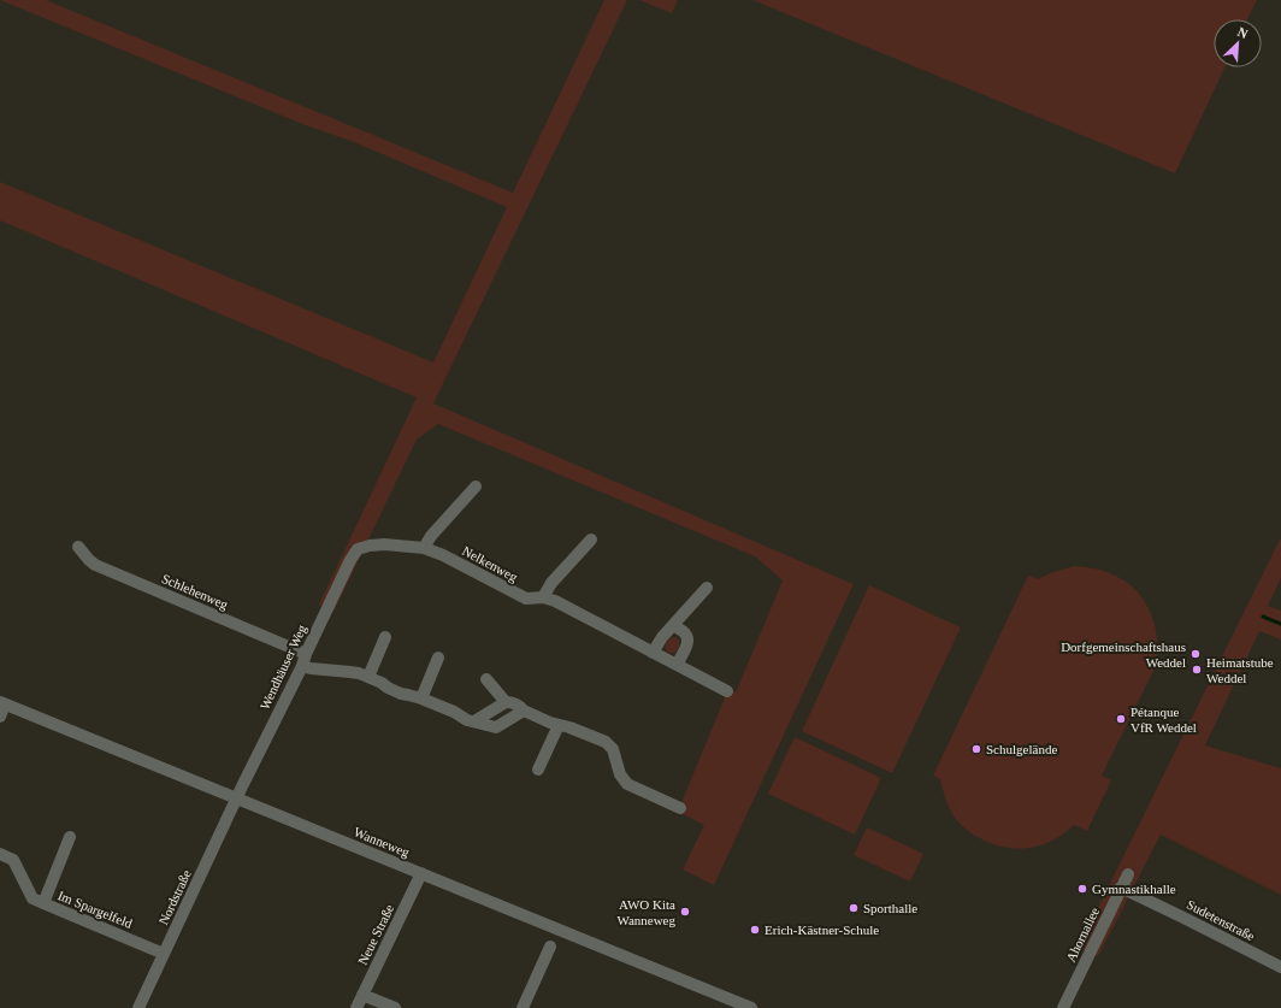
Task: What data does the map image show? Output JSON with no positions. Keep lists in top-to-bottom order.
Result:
{
  "streets": {
    "street": [
      "Nelkenweg",
      "Schlehenweg",
      "Wendhäuser Weg",
      "Wanneweg",
      "Nordstraße",
      "Im Spargelfeld",
      "Sudetenstraße",
      "Neue Straße",
      "Ahornallee"
    ]
  },
  "crossings": [
    ["Nelkenweg", "Wendhäuser Weg"],
    ["Schlehenweg", "Wendhäuser Weg"],
    ["Wendhäuser Weg", "Wanneweg"],
    ["Wendhäuser Weg", "Nordstraße"],
    ["Wanneweg", "Nordstraße"],
    ["Wanneweg", "Neue Straße"],
    ["Nordstraße", "Im Spargelfeld"],
    ["Sudetenstraße", "Ahornallee"]
  ],
  "places": [
    "Dorfgemeinschaftshaus Weddel",
    "Heimatstube Weddel",
    "Pétanque VfR Weddel",
    "Schulgelände",
    "Gymnastikhalle",
    "Sporthalle",
    "AWO Kita Wanneweg",
    "Erich-Kästner-Schule"
  ],
  "north": "top right"
}
